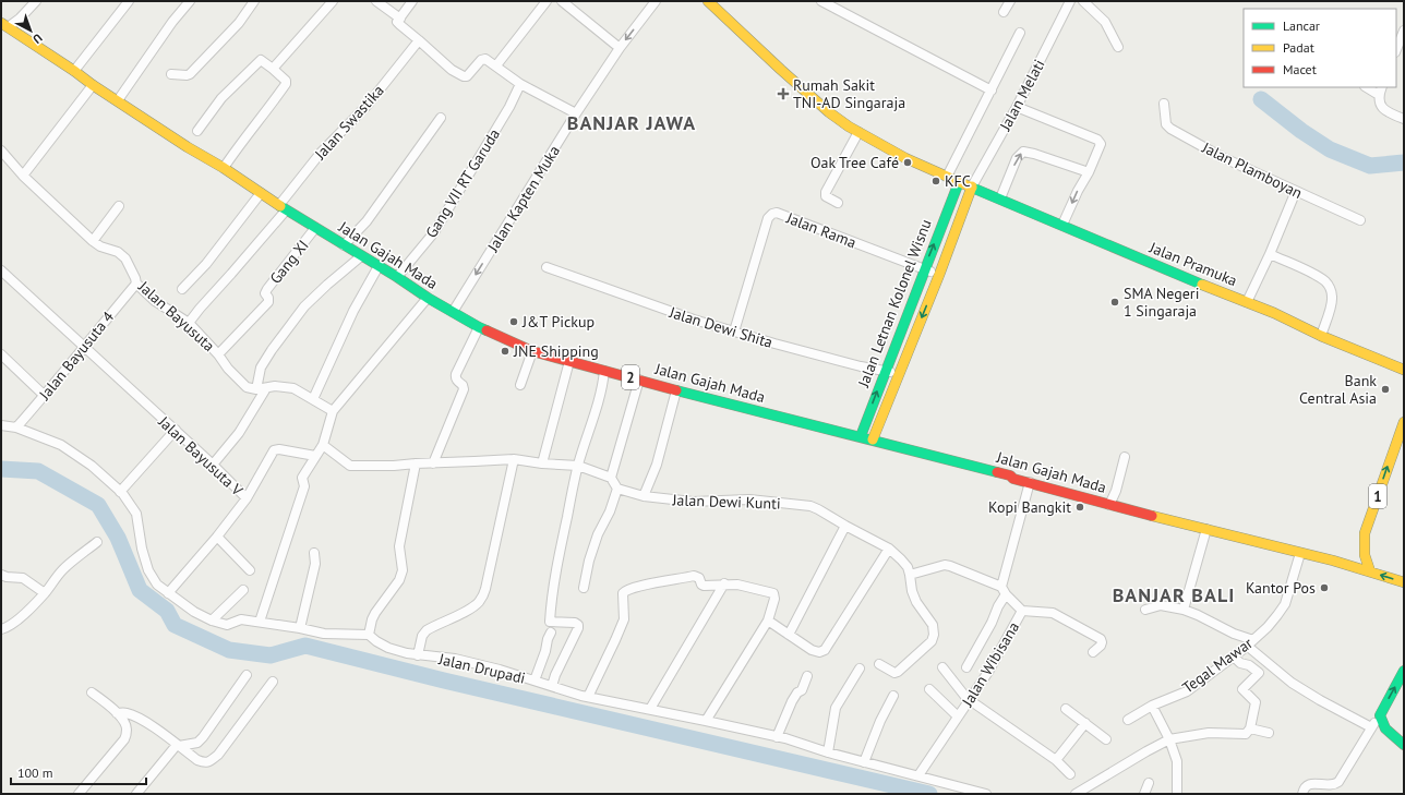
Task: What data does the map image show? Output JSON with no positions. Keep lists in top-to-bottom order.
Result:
{
  "streets": {
    "main road": [
      "Jalan Gajah Mada",
      "Jalan Pramuka",
      "Jalan Letnan Kolonel Wisnu",
      "2",
      "1"
    ],
    "street": [
      "Jalan Melati",
      "Jalan Swastika",
      "Jalan Plamboyan",
      "Gang VII RT Garuda",
      "Jalan Kapten Muka",
      "Jalan Rama",
      "Gang XI",
      "Jalan Bayusuta",
      "Jalan Dewi Shita",
      "Jalan Bayusuta 4",
      "Jalan Bayusuta V",
      "Jalan Dewi Kunti",
      "Jalan Wibisana",
      "Tegal Mawar",
      "Jalan Drupadi"
    ]
  },
  "crossings": [
    ["Jalan Melati", "Jalan Pramuka"],
    ["Jalan Melati", "Jalan Letnan Kolonel Wisnu"],
    ["Jalan Swastika", "Jalan Gajah Mada"],
    ["Jalan Swastika", "Jalan Bayusuta"],
    ["Gang VII RT Garuda", "Jalan Gajah Mada"],
    ["Jalan Kapten Muka", "Jalan Gajah Mada"],
    ["Jalan Rama", "Jalan Letnan Kolonel Wisnu"],
    ["Jalan Rama", "Jalan Dewi Shita"],
    ["Jalan Gajah Mada", "Gang XI"],
    ["Jalan Gajah Mada", "Jalan Letnan Kolonel Wisnu"],
    ["Jalan Gajah Mada", "2"],
    ["Jalan Gajah Mada", "Tegal Mawar"],
    ["Gang XI", "Jalan Bayusuta"],
    ["Jalan Pramuka", "Jalan Letnan Kolonel Wisnu"],
    ["Jalan Letnan Kolonel Wisnu", "Jalan Dewi Shita"],
    ["Jalan Bayusuta", "Jalan Bayusuta 4"],
    ["Jalan Bayusuta 4", "Jalan Bayusuta V"],
    ["2", "1"],
    ["Jalan Wibisana", "Jalan Drupadi"]
  ],
  "one_way": ["Jalan Kapten Muka"],
  "districts": ["BANJAR JAWA", "BANJAR BALI"],
  "places": {
    "health": ["Rumah Sakit TNI-AD Singaraja"],
    "other": [
      "Oak Tree Café",
      "KFC",
      "SMA Negeri 1 Singaraja",
      "J&T Pickup",
      "JNE Shipping",
      "Bank Central Asia",
      "Kopi Bangkit",
      "Kantor Pos"
    ]
  },
  "legend": ["Lancar", "Padat", "Macet"],
  "scale_bar": "100 m",
  "north": "bottom right"
}
